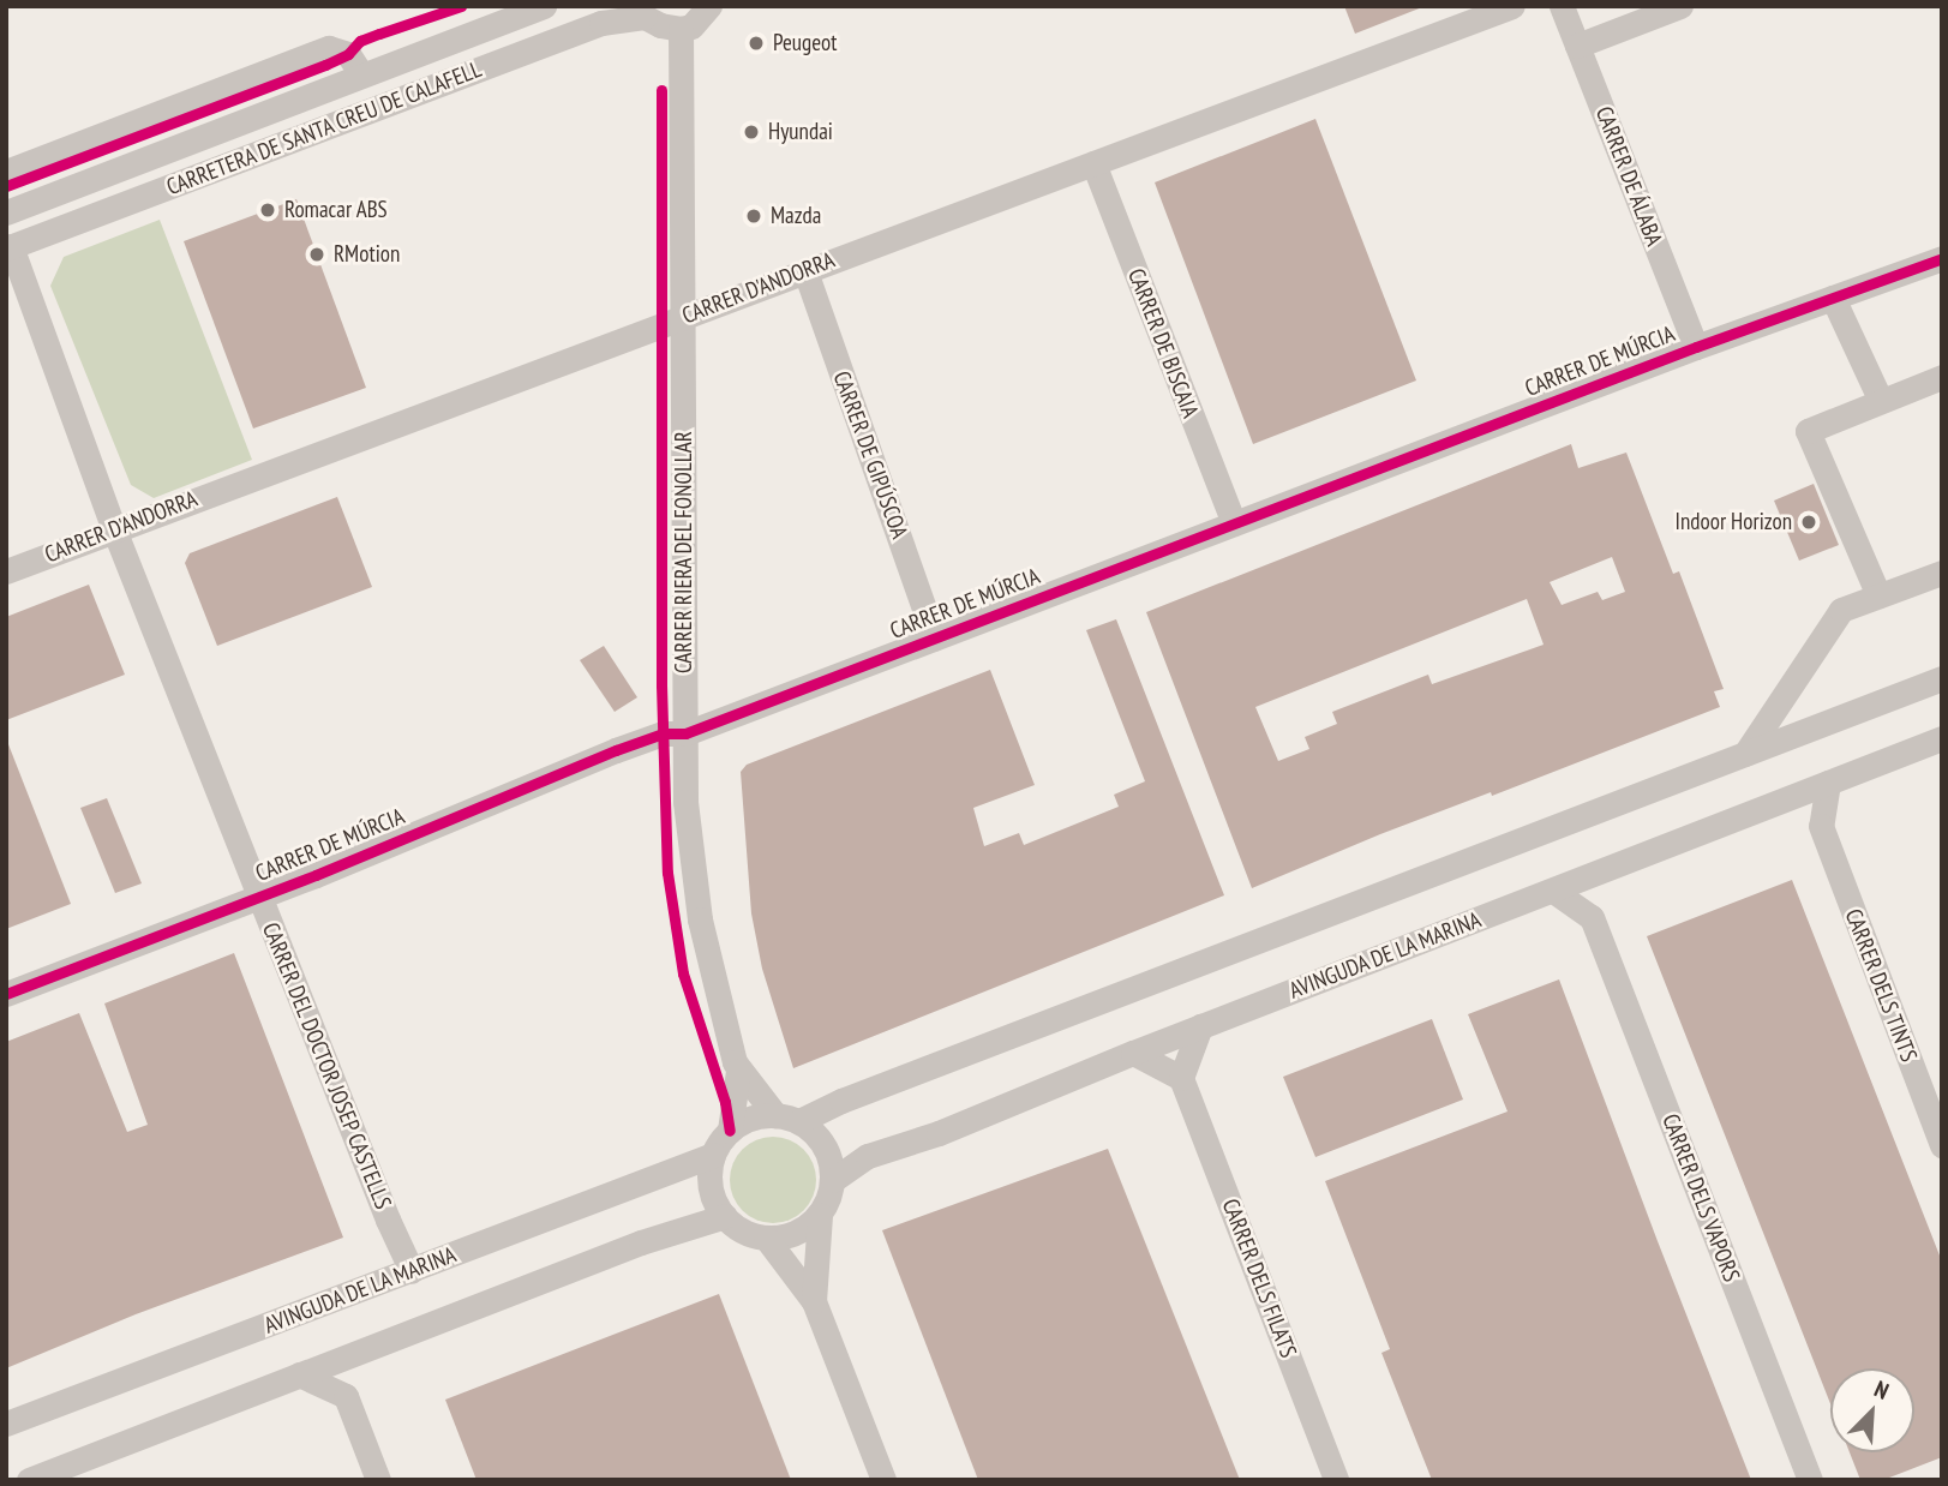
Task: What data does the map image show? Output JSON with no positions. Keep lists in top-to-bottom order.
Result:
{
  "streets": {
    "street": [
      "CARRETERA DE SANTA CREU DE CALAFELL",
      "CARRER DE ÁLABA",
      "CARRER D'ANDORRA",
      "CARRER DE BISCAIA",
      "CARRER DE MÚRCIA",
      "CARRER DE GIPÚSCOA",
      "CARRER RIERA DEL FONOLLAR",
      "AVINGUDA DE LA MARINA",
      "CARRER DELS TINTS",
      "CARRER DEL DOCTOR JOSEP CASTELLS",
      "CARRER DELS VAPORS",
      "CARRER DELS FILATS"
    ]
  },
  "crossings": [
    ["CARRETERA DE SANTA CREU DE CALAFELL", "CARRER DEL DOCTOR JOSEP CASTELLS"],
    ["CARRER DE ÁLABA", "CARRER DE MÚRCIA"],
    ["CARRER D'ANDORRA", "CARRER DE BISCAIA"],
    ["CARRER D'ANDORRA", "CARRER DE GIPÚSCOA"],
    ["CARRER D'ANDORRA", "CARRER RIERA DEL FONOLLAR"],
    ["CARRER D'ANDORRA", "CARRER DEL DOCTOR JOSEP CASTELLS"],
    ["CARRER DE BISCAIA", "CARRER DE MÚRCIA"],
    ["CARRER DE MÚRCIA", "CARRER DE GIPÚSCOA"],
    ["CARRER DE MÚRCIA", "CARRER RIERA DEL FONOLLAR"],
    ["CARRER DE MÚRCIA", "CARRER DEL DOCTOR JOSEP CASTELLS"],
    ["AVINGUDA DE LA MARINA", "CARRER DEL DOCTOR JOSEP CASTELLS"]
  ],
  "places": [
    "Peugeot",
    "Hyundai",
    "Romacar ABS",
    "Mazda",
    "RMotion",
    "Indoor Horizon"
  ],
  "north": "top right"
}
